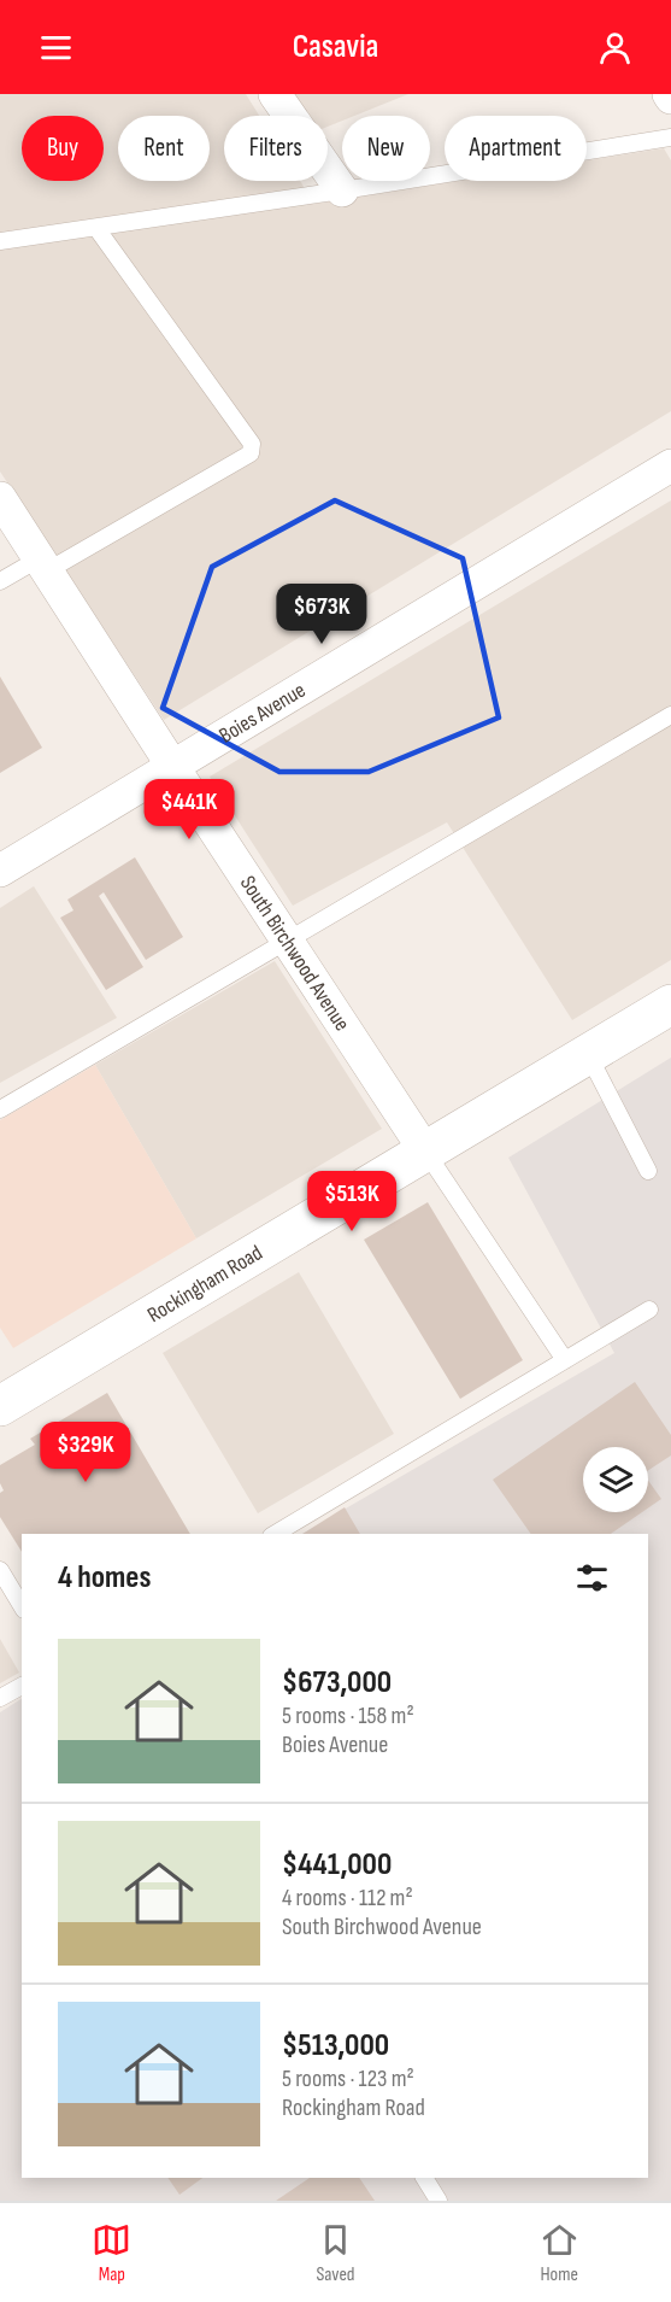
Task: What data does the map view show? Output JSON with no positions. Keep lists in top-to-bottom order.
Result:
{
  "streets": {
    "street": ["Boies Avenue", "South Birchwood Avenue", "Rockingham Road"]
  },
  "crossings": [
    ["Boies Avenue", "South Birchwood Avenue"],
    ["South Birchwood Avenue", "Rockingham Road"]
  ],
  "page": {
    "header": "Casavia",
    "chip": [
      "Buy",
      "Rent",
      "Filters",
      "New",
      "Apartment"
    ],
    "price": [
      "$673K",
      "$441K",
      "$513K",
      "$329K"
    ],
    "heading": "4 homes",
    "list": [
      {
        "name": "$673,000",
        "note": "5 rooms · 158 m² · Boies Avenue"
      },
      {
        "name": "$441,000",
        "note": "4 rooms · 112 m² · South Birchwood Avenue"
      },
      {
        "name": "$513,000",
        "note": "5 rooms · 123 m² · Rockingham Road"
      }
    ],
    "tabs": ["Map", "Saved", "Home"]
  }
}
